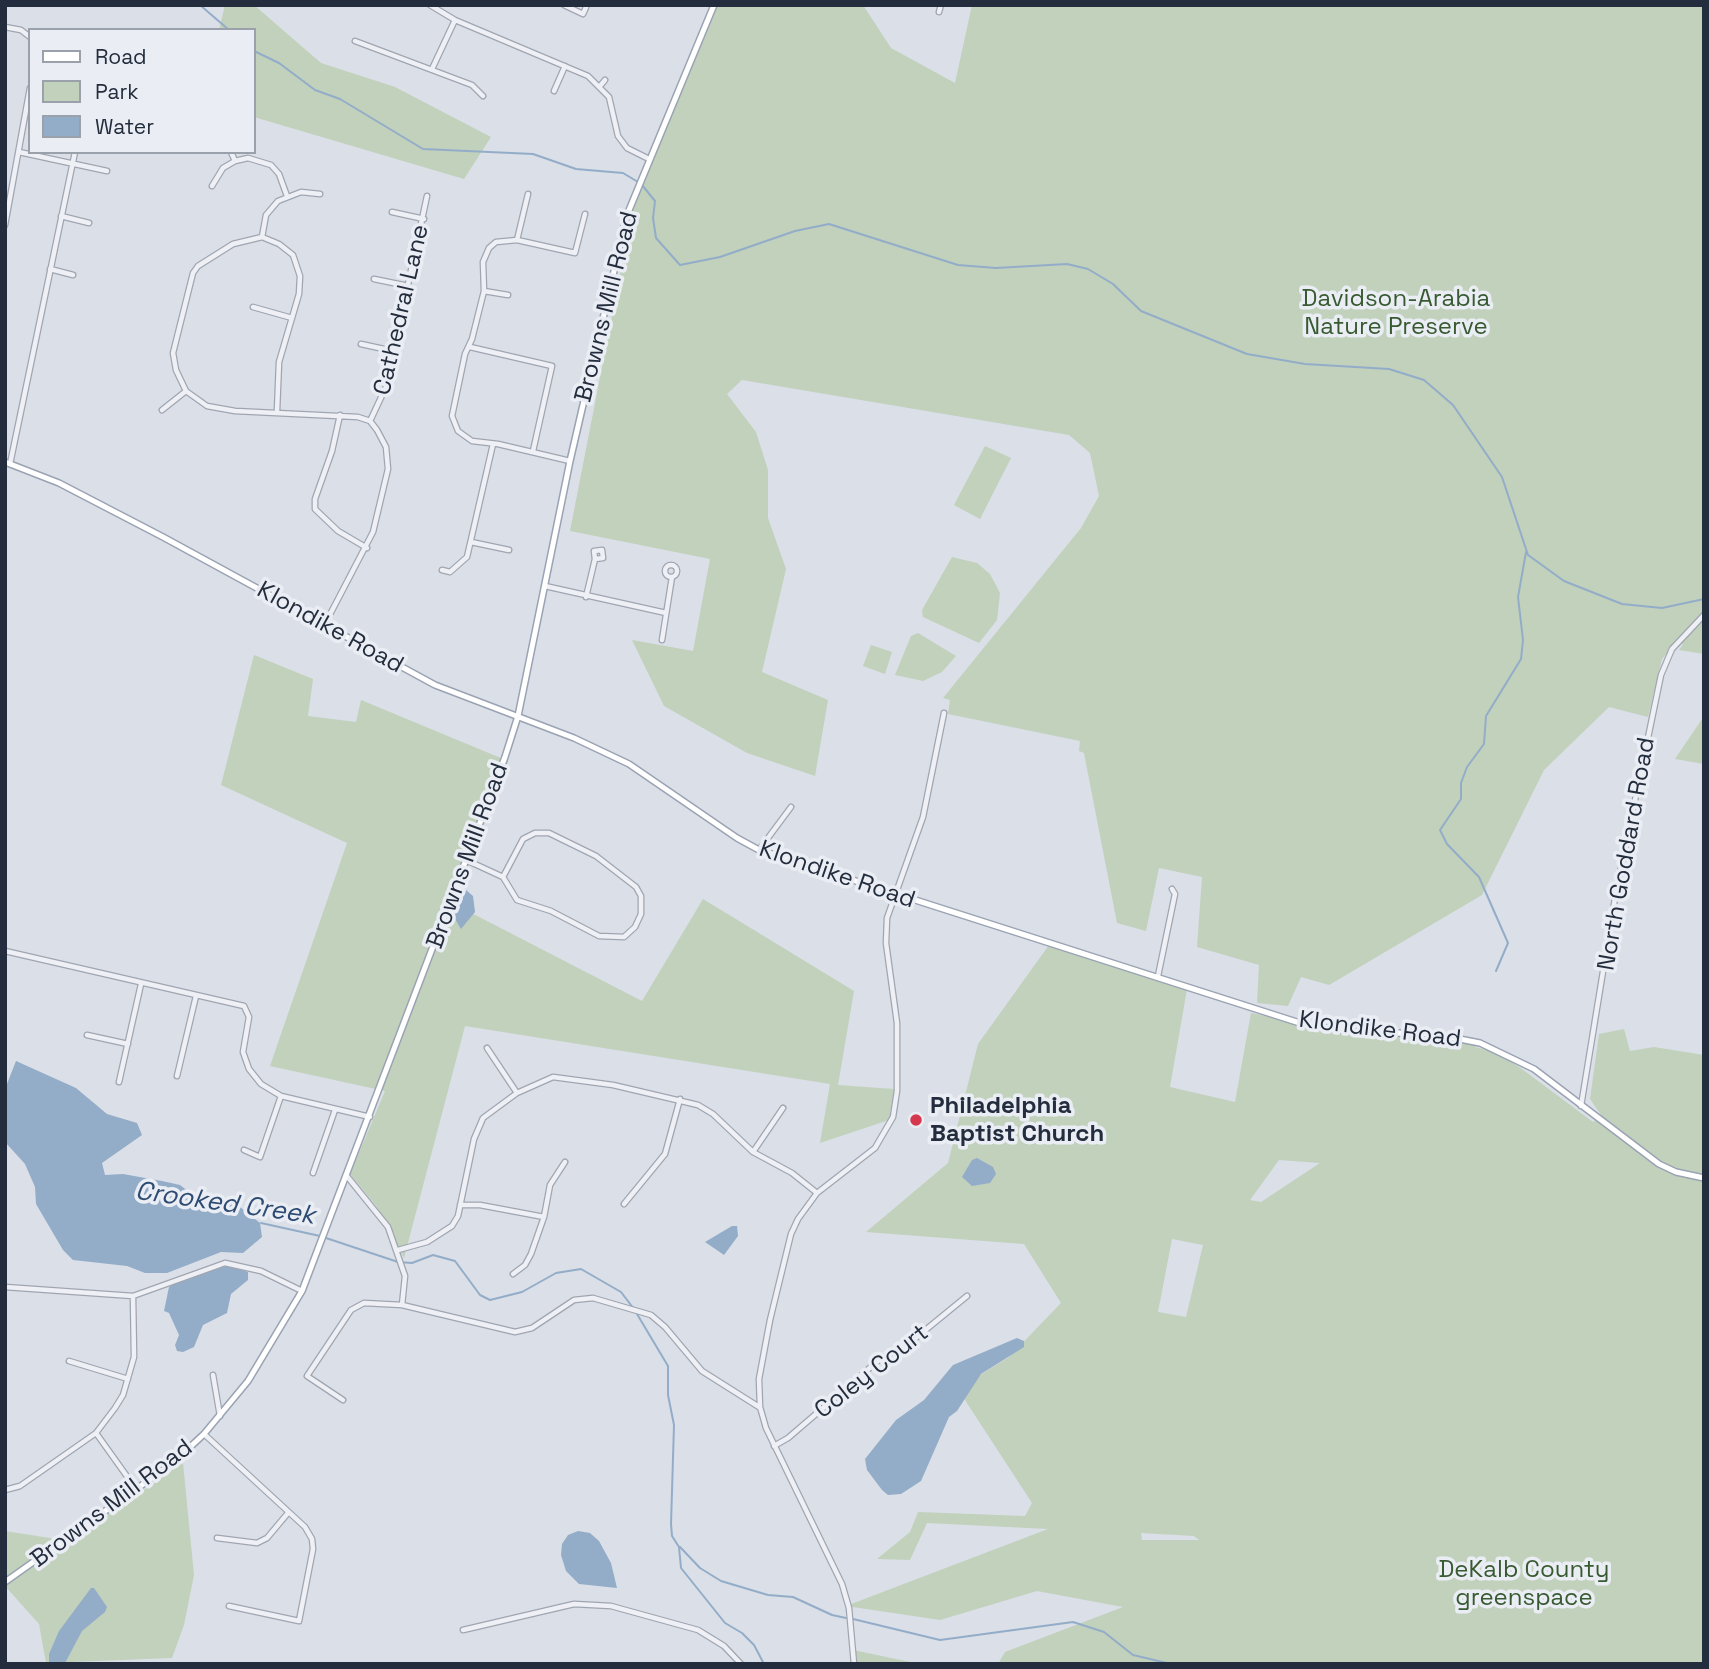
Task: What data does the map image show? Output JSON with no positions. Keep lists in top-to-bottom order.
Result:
{
  "streets": {
    "main road": ["Browns Mill Road", "Klondike Road"],
    "street": ["Cathedral Lane", "North Goddard Road", "Coley Court"]
  },
  "crossings": [
    ["Browns Mill Road", "Klondike Road"],
    ["Klondike Road", "North Goddard Road"]
  ],
  "water": ["Crooked Creek"],
  "parks": ["Davidson-Arabia Nature Preserve", "DeKalb County greenspace"],
  "places": ["Philadelphia Baptist Church"],
  "legend": ["Road", "Park", "Water"]
}
